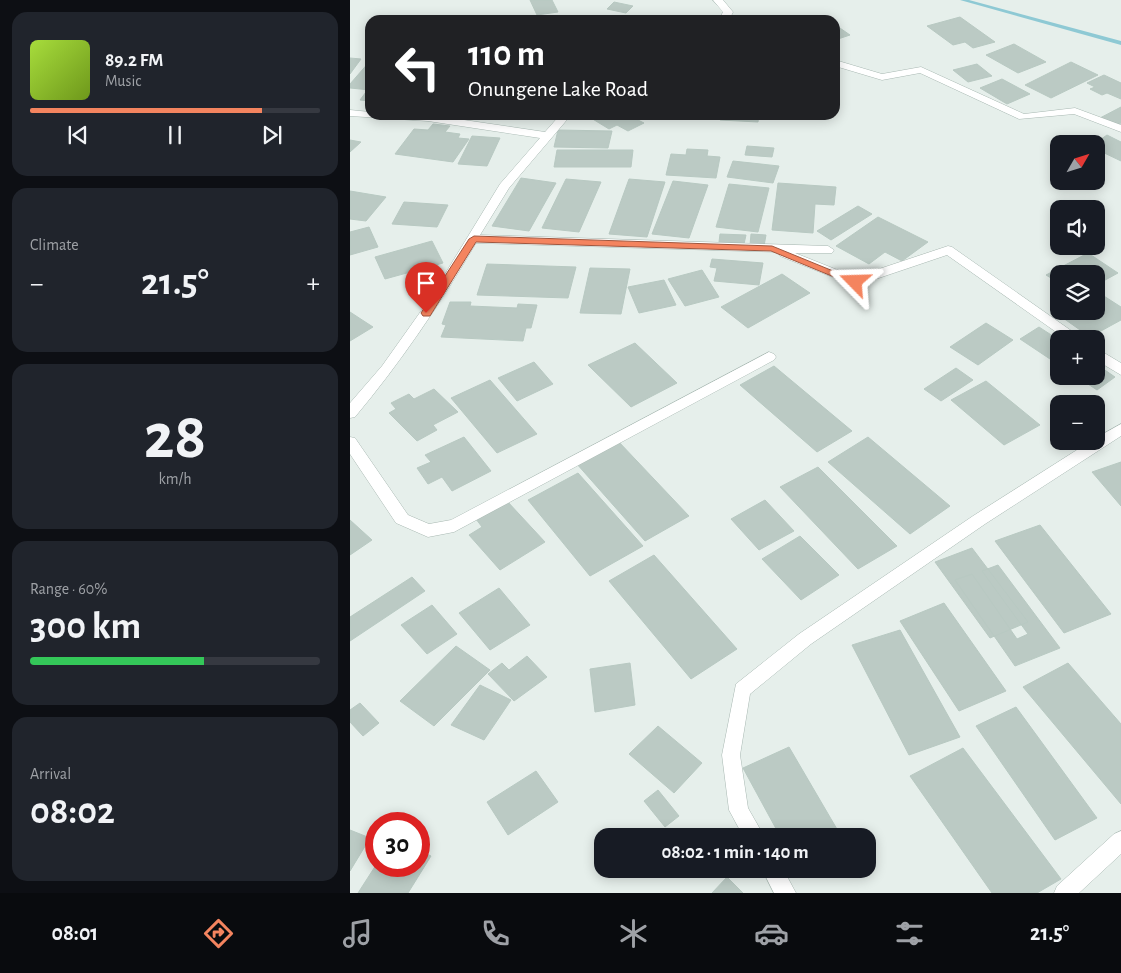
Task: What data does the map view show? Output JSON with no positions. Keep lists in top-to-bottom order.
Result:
{
  "north": "top right",
  "page": {
    "turn": ["110 m", "Onungene Lake Road"],
    "song": ["89.2 FM", "Music"],
    "map_buttons": ["+", "−"],
    "tile": [
      "Climate",
      ["28", "km/h"],
      ["Range · 60%", "300 km"],
      ["Arrival", "08:02"]
    ],
    "heat": ["−", "21.5°", "+"],
    "limit": "30",
    "trip": "08:02 · 1 min · 140 m",
    "tabs": ["08:01", "21.5°"]
  }
}
